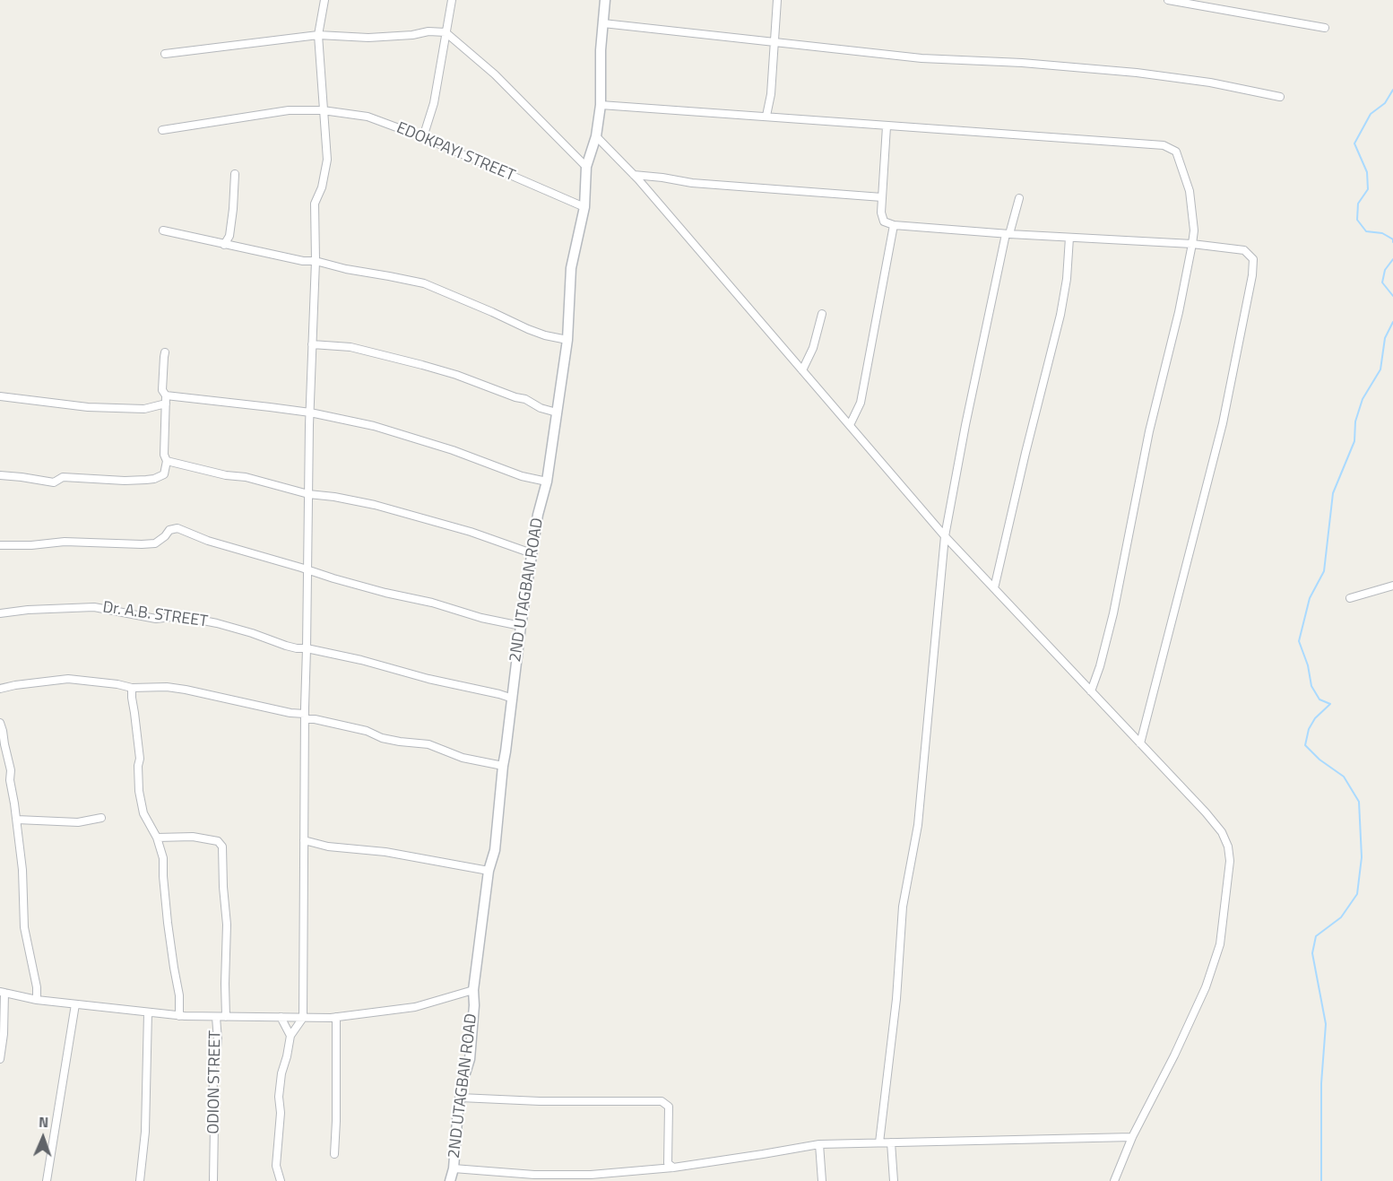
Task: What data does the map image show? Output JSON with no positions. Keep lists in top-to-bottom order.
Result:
{
  "streets": {
    "street": [
      "EDOKPAYI STREET",
      "2ND UTAGBAN ROAD",
      "Dr. A.B. STREET",
      "ODION STREET"
    ]
  },
  "crossings": [
    ["EDOKPAYI STREET", "2ND UTAGBAN ROAD"],
    ["2ND UTAGBAN ROAD", "Dr. A.B. STREET"]
  ],
  "north": "top"
}
